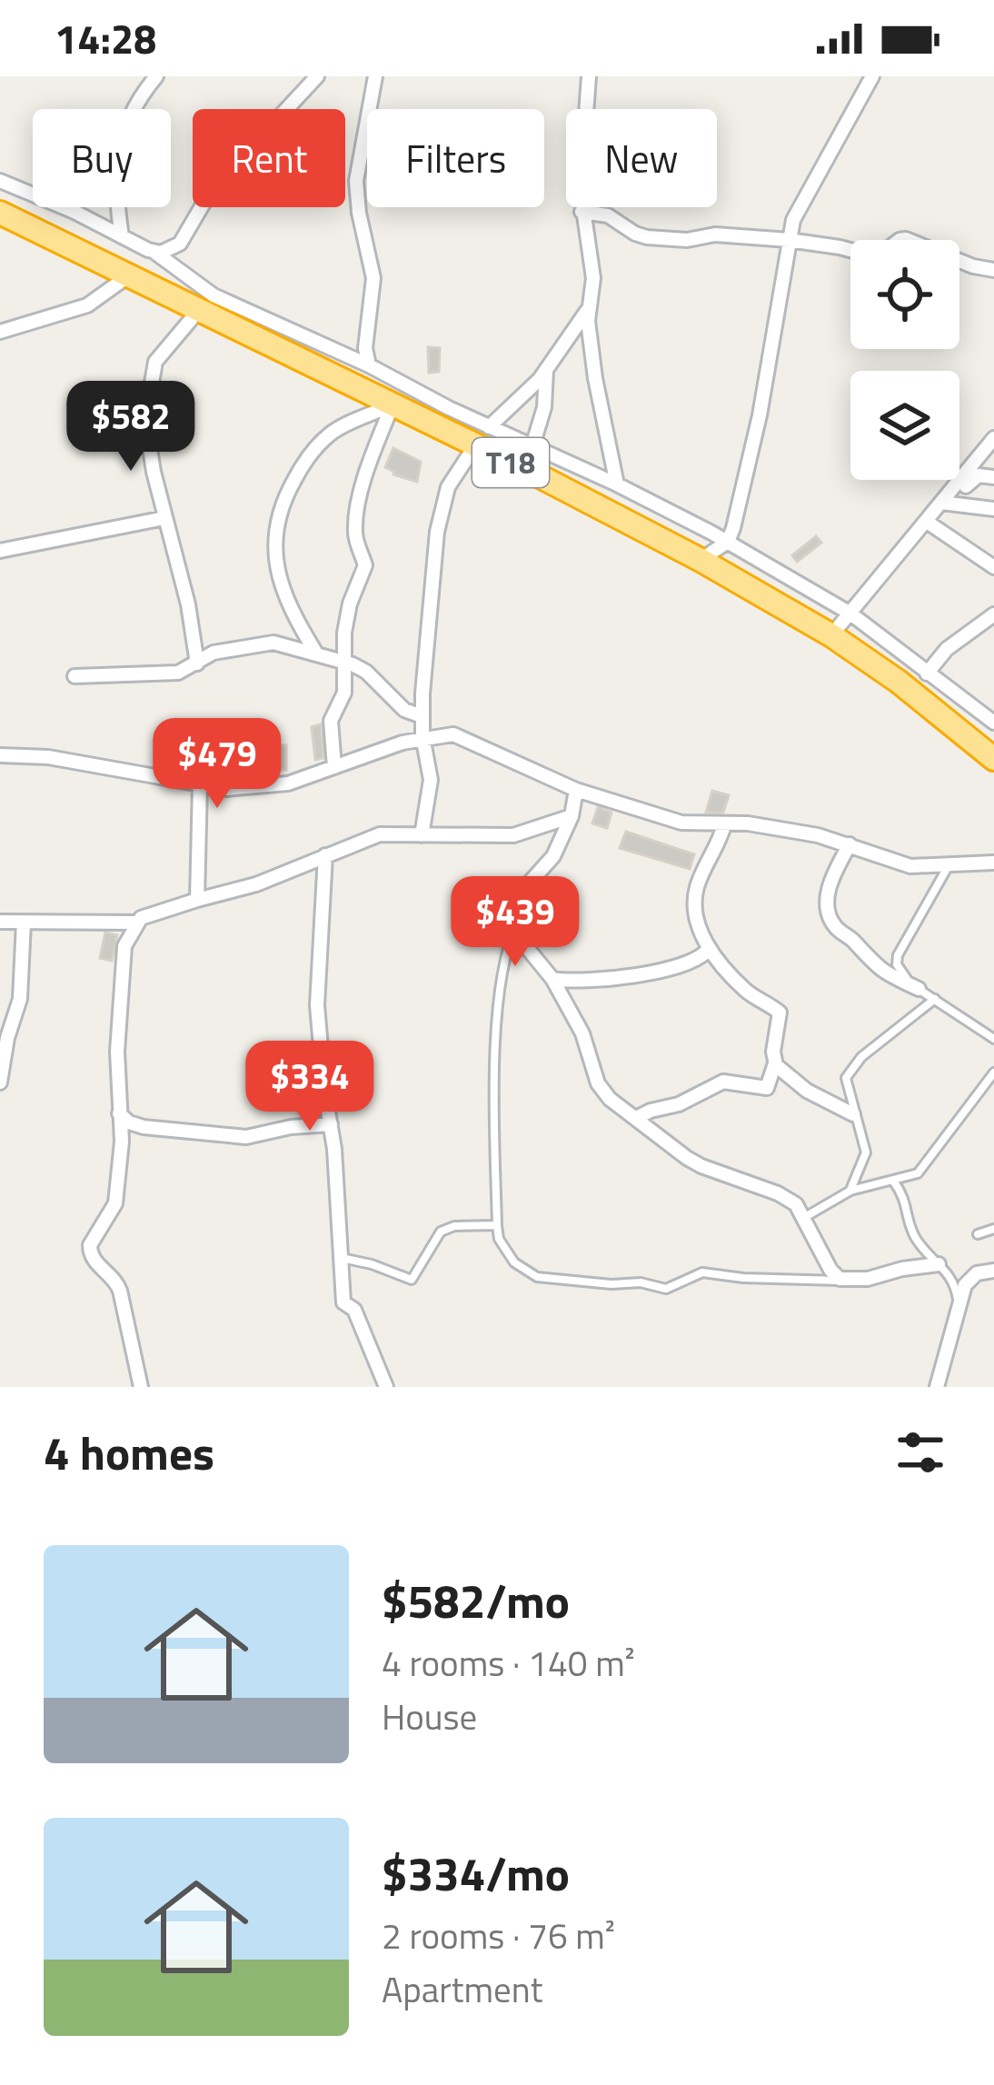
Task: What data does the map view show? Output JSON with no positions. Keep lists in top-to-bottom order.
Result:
{
  "streets": {
    "highway": ["T18"]
  },
  "page": {
    "status": "14:28",
    "chip": [
      "Buy",
      "Rent",
      "Filters",
      "New"
    ],
    "price": [
      "$582",
      "$479",
      "$439",
      "$334"
    ],
    "heading": "4 homes",
    "list": [
      {
        "name": "$582/mo",
        "note": "4 rooms · 140 m² · House"
      },
      {
        "name": "$334/mo",
        "note": "2 rooms · 76 m² · Apartment"
      }
    ]
  }
}
